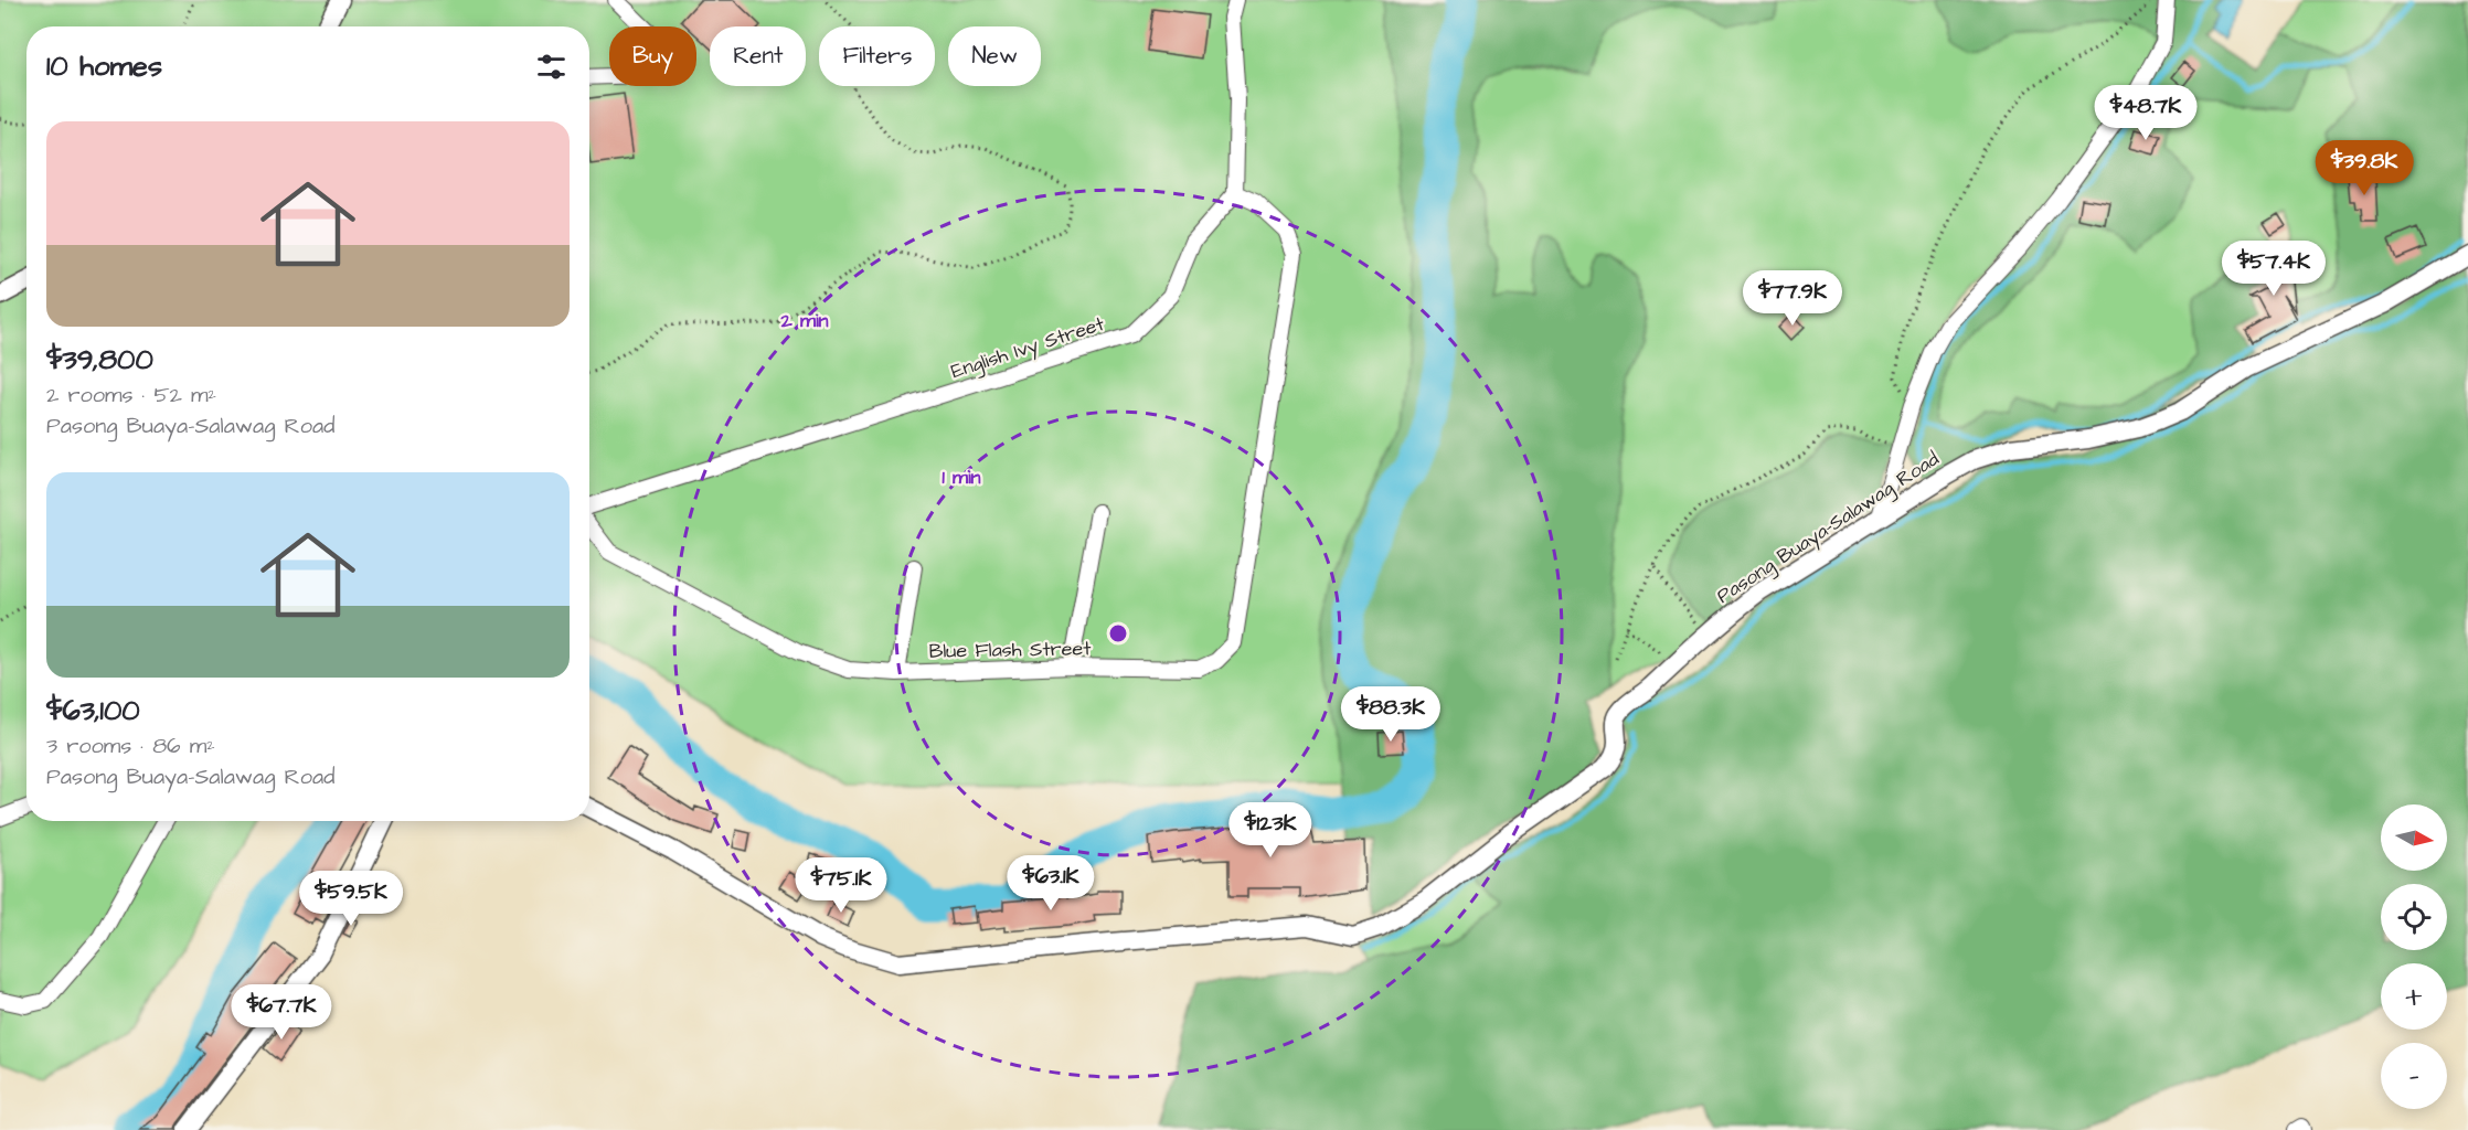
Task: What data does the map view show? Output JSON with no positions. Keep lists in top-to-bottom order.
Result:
{
  "streets": {
    "street": ["English Ivy Street", "Pasong Buaya-Salawag Road", "Blue Flash Street"]
  },
  "crossings": [
    ["English Ivy Street", "Blue Flash Street"]
  ],
  "north": "right",
  "page": {
    "chip": [
      "Buy",
      "Rent",
      "Filters",
      "New"
    ],
    "heading": "10 homes",
    "price": [
      "$48.7K",
      "$39.8K",
      "$57.4K",
      "$77.9K",
      "$88.3K",
      "$123K",
      "$63.1K",
      "$75.1K",
      "$59.5K",
      "$67.7K"
    ],
    "list": [
      {
        "name": "$39,800",
        "note": "2 rooms · 52 m² · Pasong Buaya-Salawag Road"
      },
      {
        "name": "$63,100",
        "note": "3 rooms · 86 m² · Pasong Buaya-Salawag Road"
      }
    ],
    "map_buttons": ["+", "−"]
  },
  "rings": ["2 min", "1 min"]
}
